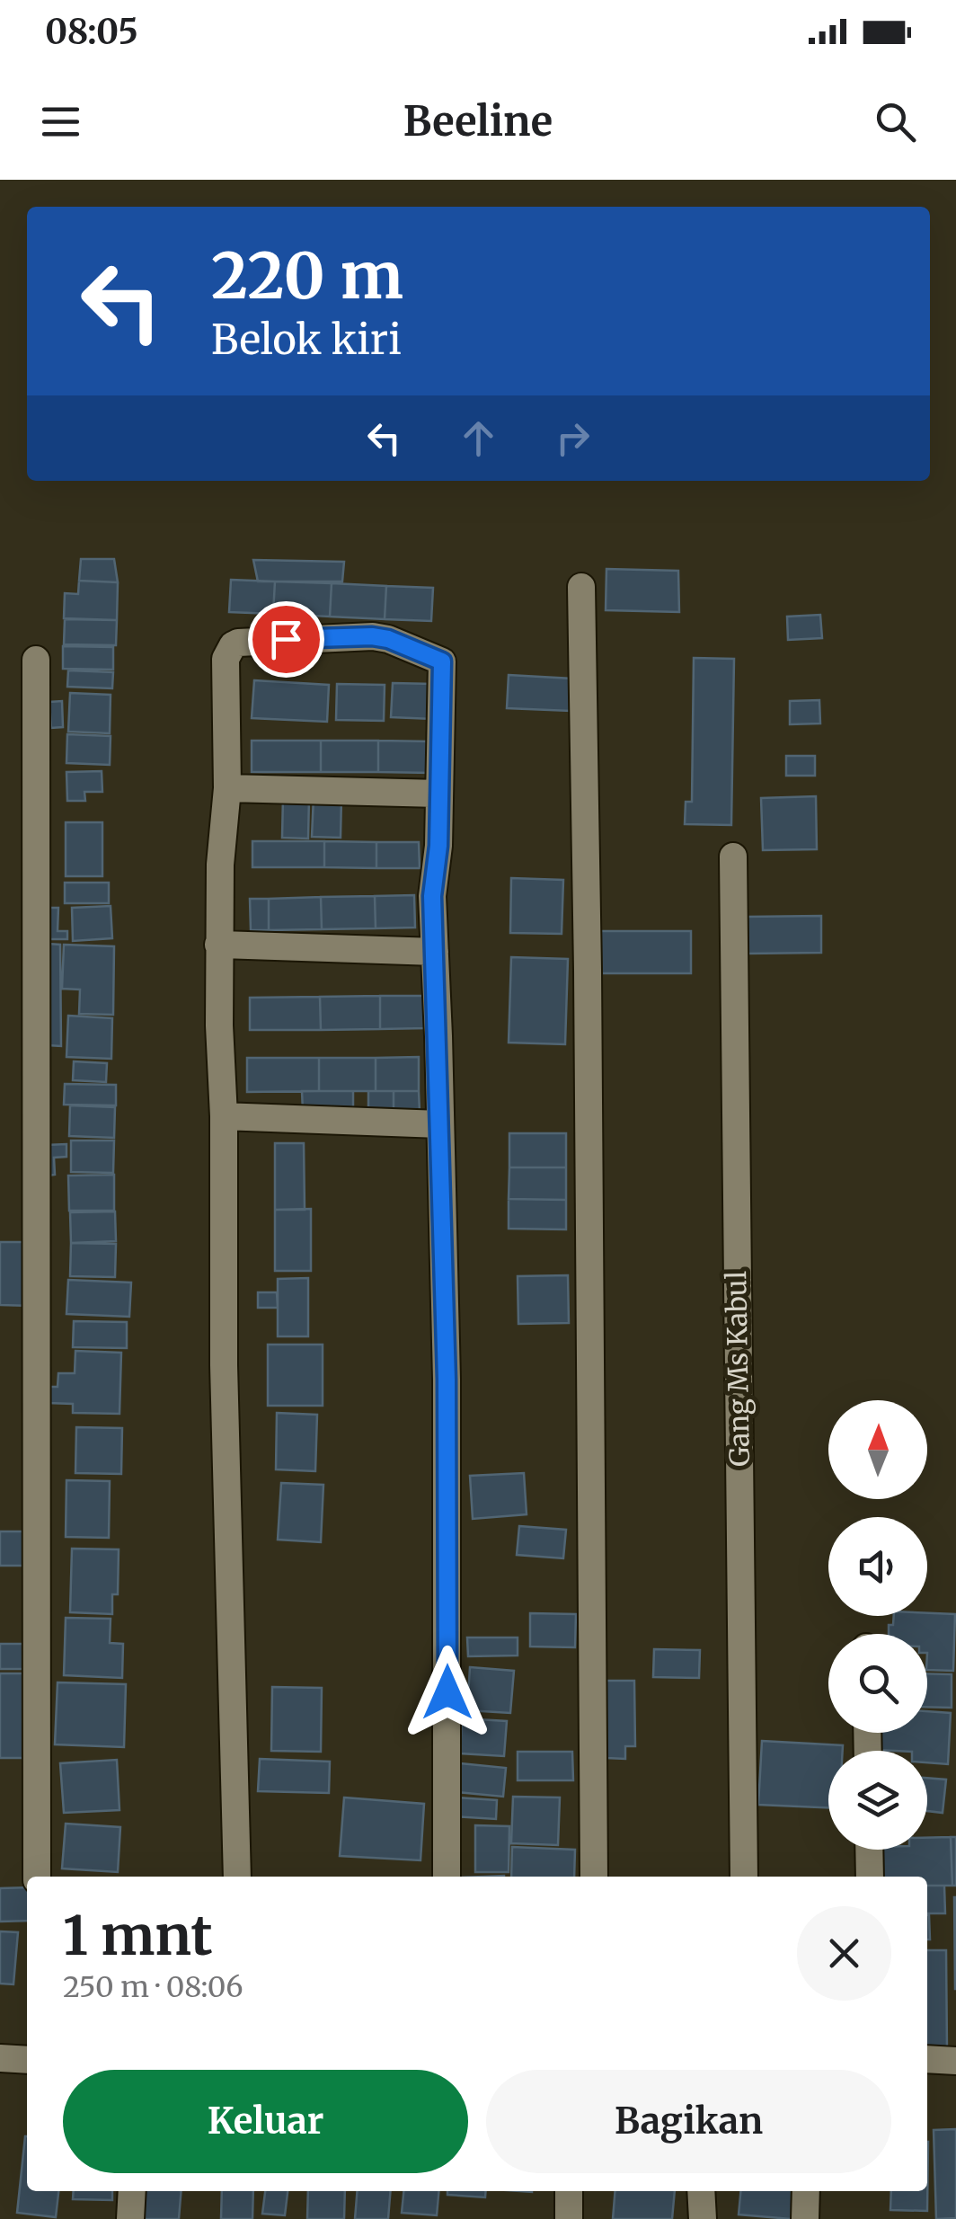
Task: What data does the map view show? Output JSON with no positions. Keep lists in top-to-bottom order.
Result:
{
  "streets": {
    "street": ["Gang Ms Kabul"]
  },
  "north": "top",
  "page": {
    "status": "08:05",
    "header": "Beeline",
    "turn": ["220 m", "Belok kiri"],
    "heading": ["1 mnt", "250 m · 08:06"],
    "buttons": ["Keluar", "Bagikan"]
  }
}
